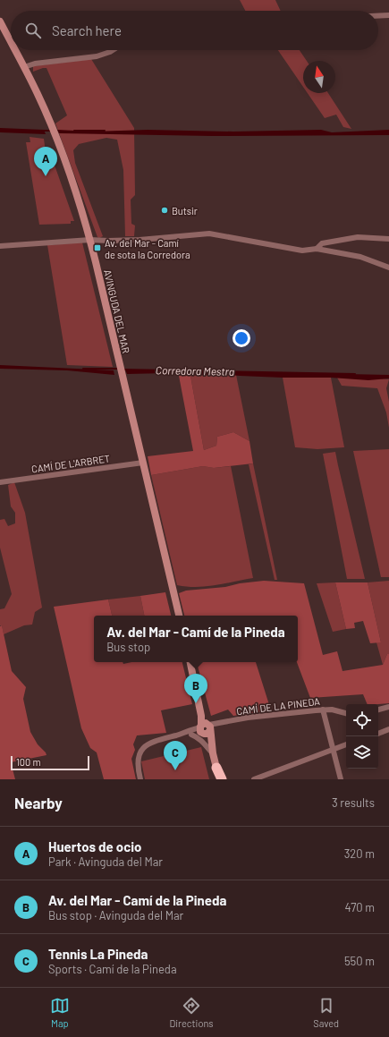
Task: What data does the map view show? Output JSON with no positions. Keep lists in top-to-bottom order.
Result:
{
  "streets": {
    "street": ["AVINGUDA DEL MAR", "CAMÍ DE L'ARBRET", "CAMÍ DE LA PINEDA"]
  },
  "crossings": [
    ["AVINGUDA DEL MAR", "CAMÍ DE L'ARBRET"]
  ],
  "water": ["Corredora Mestra"],
  "places": {
    "other": ["Butsir"],
    "transit": ["Av. del Mar - Camí de sota la Corredora"]
  },
  "scale_bar": "100 m",
  "north": "top",
  "page": {
    "search": "Search here",
    "pins": ["A", "B", "C"],
    "popup": ["Av. del Mar - Camí de la Pineda", "Bus stop"],
    "scale": "100 m",
    "heading": ["Nearby", "3 results"],
    "list": [
      {
        "mark": "A",
        "name": "Huertos de ocio",
        "note": "Park · Avinguda del Mar",
        "value": "320 m"
      },
      {
        "mark": "B",
        "name": "Av. del Mar - Camí de la Pineda",
        "note": "Bus stop · Avinguda del Mar",
        "value": "470 m"
      },
      {
        "mark": "C",
        "name": "Tennis La Pineda",
        "note": "Sports · Camí de la Pineda",
        "value": "550 m"
      }
    ],
    "nav": ["Map", "Directions", "Saved"]
  }
}
